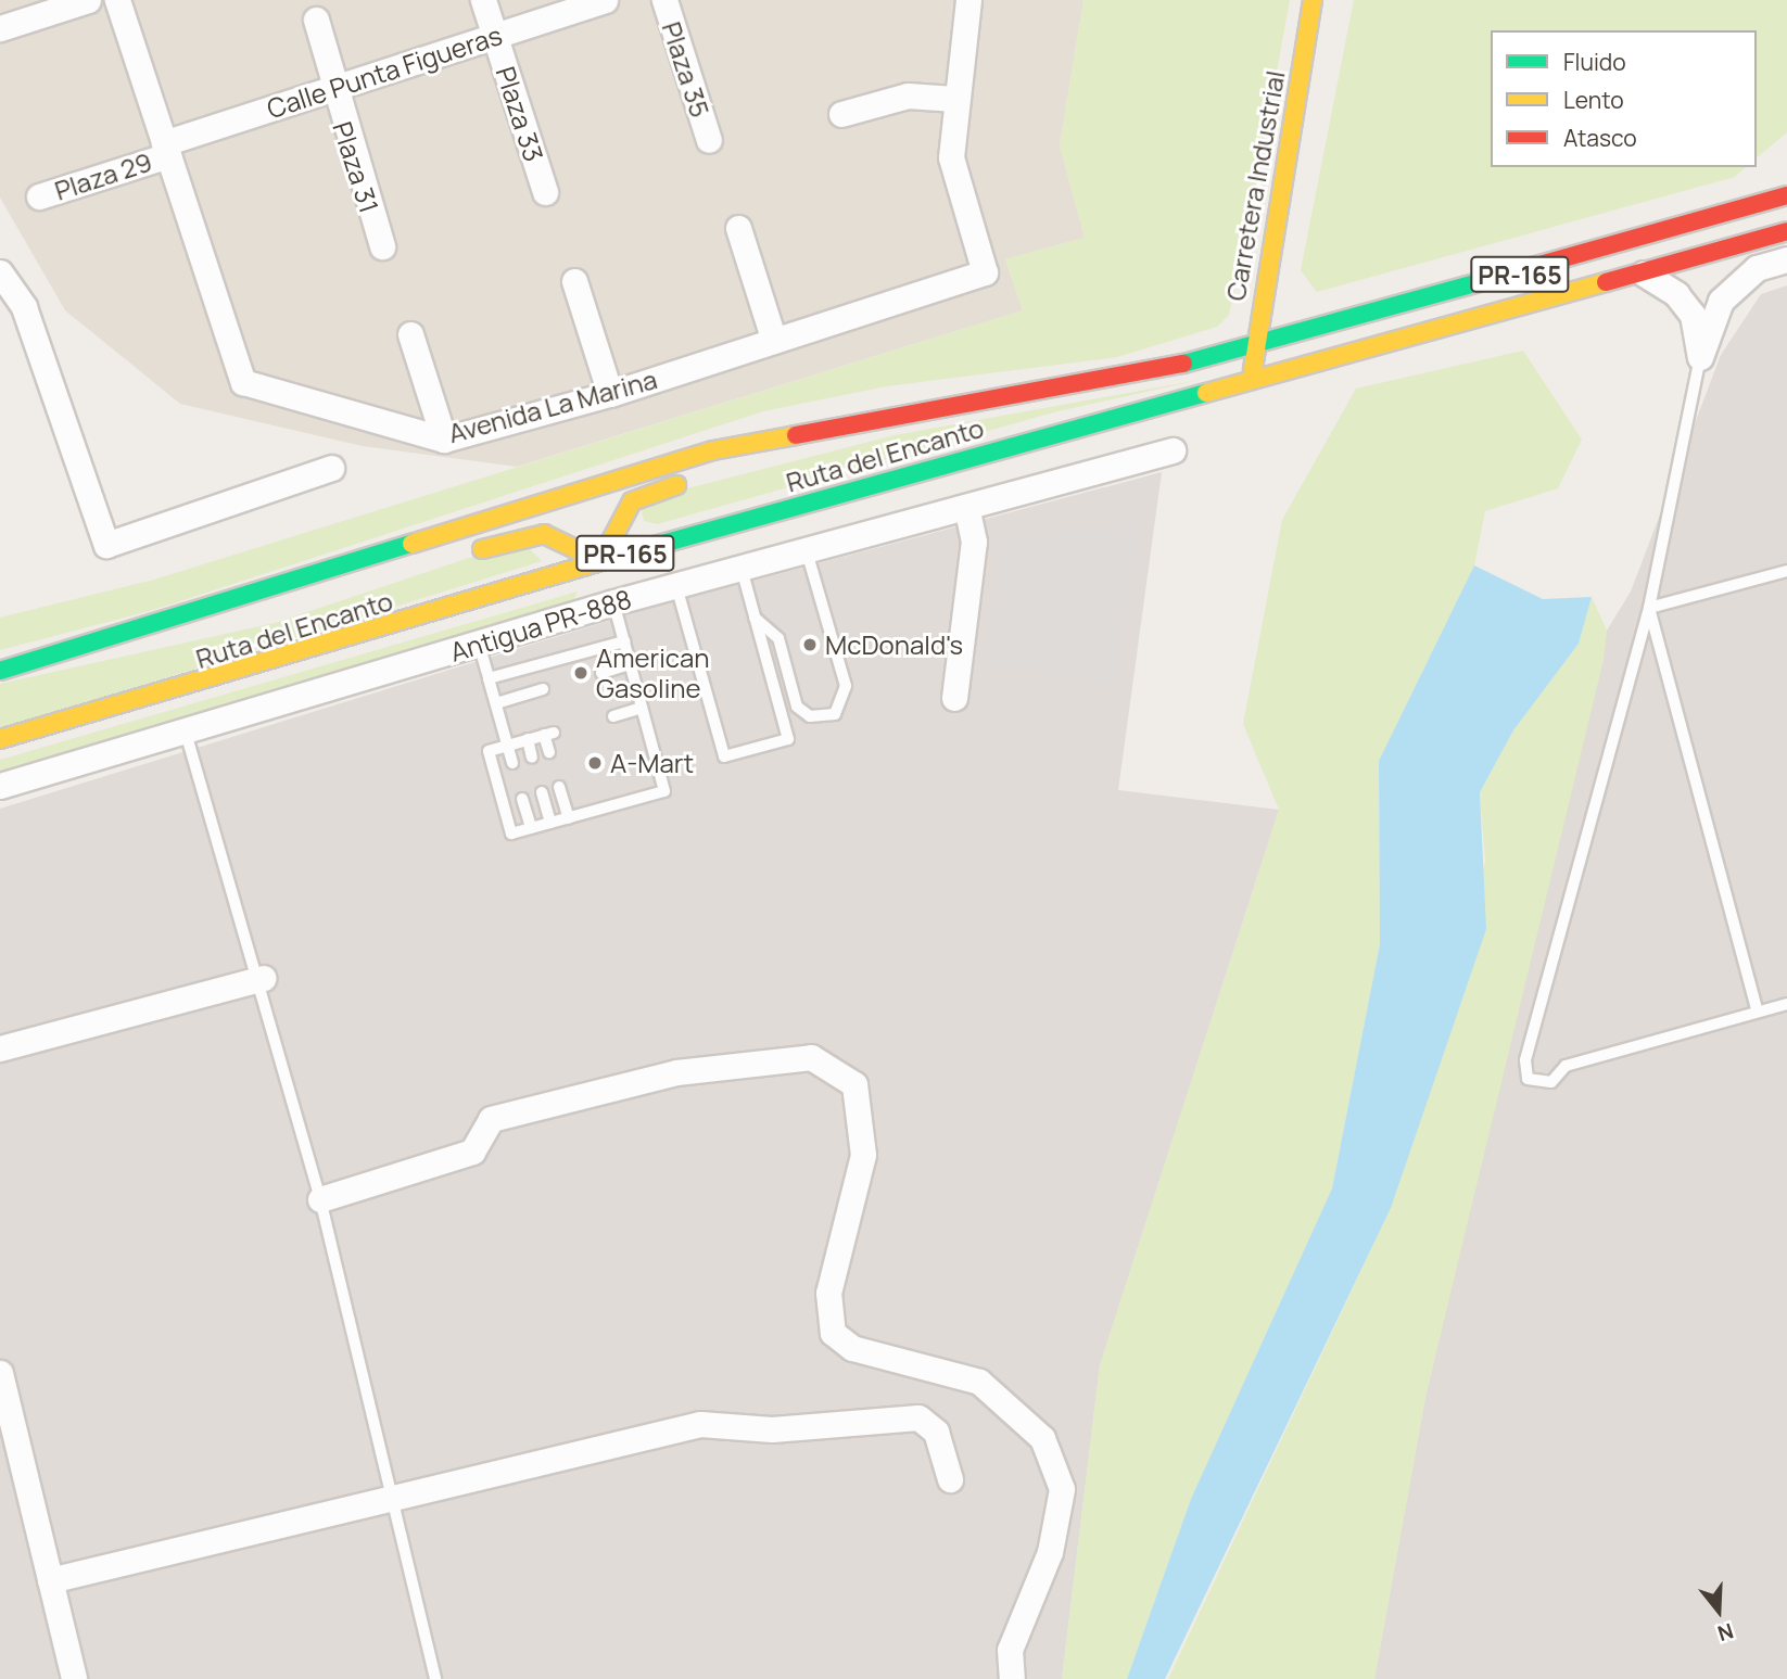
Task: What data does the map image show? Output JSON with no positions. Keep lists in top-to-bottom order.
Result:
{
  "streets": {
    "main road": ["Carretera Industrial", "PR-165", "Ruta del Encanto"],
    "street": [
      "Plaza 35",
      "Calle Punta Figueras",
      "Plaza 33",
      "Plaza 31",
      "Plaza 29",
      "Avenida La Marina",
      "Antigua PR-888"
    ]
  },
  "crossings": [
    ["Calle Punta Figueras", "Plaza 33"],
    ["Calle Punta Figueras", "Plaza 31"],
    ["Calle Punta Figueras", "Plaza 29"],
    ["Calle Punta Figueras", "Avenida La Marina"],
    ["Plaza 29", "Avenida La Marina"],
    ["Carretera Industrial", "Ruta del Encanto"]
  ],
  "places": ["McDonald's", "American Gasoline", "A-Mart"],
  "legend": ["Fluido", "Lento", "Atasco"],
  "north": "bottom"
}
